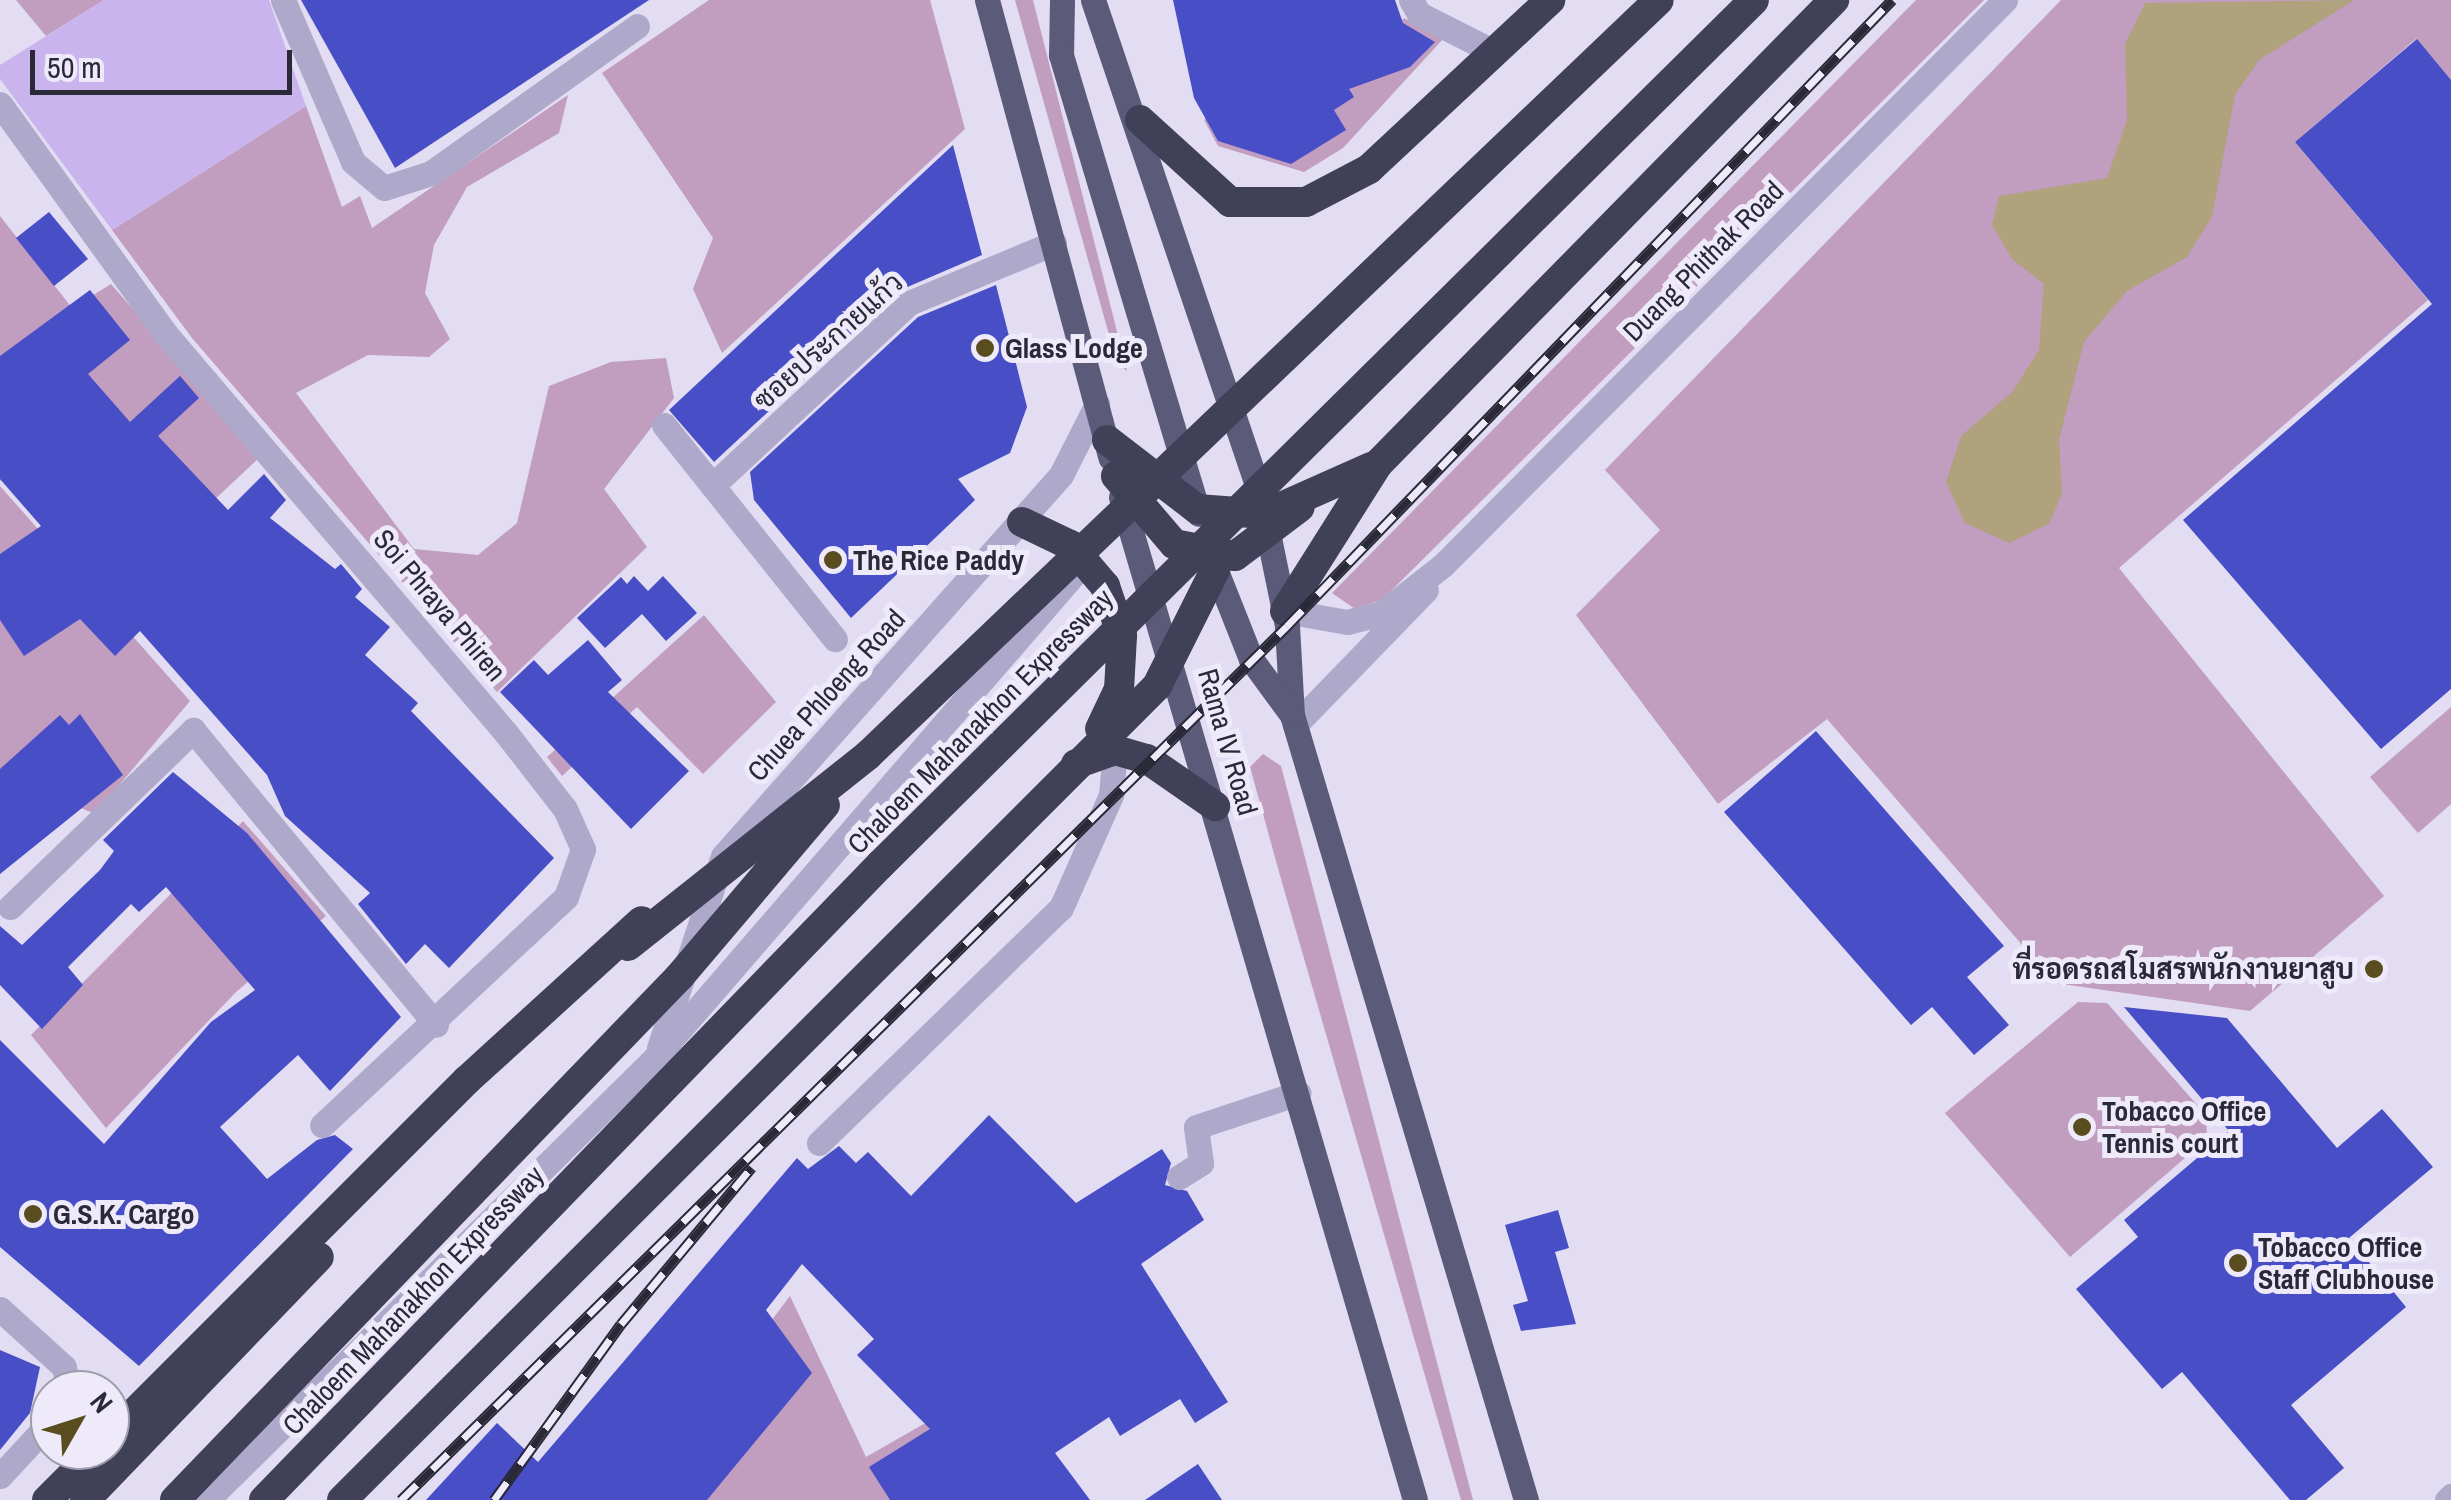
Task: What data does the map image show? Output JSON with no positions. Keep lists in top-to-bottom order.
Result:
{
  "streets": {
    "highway": ["Chaloem Mahanakhon Expressway"],
    "main road": ["Rama IV Road"],
    "street": [
      "Duang Phithak Road",
      "ซอยประกายแก้ว",
      "Soi Phraya Phiren",
      "Chuea Phloeng Road"
    ]
  },
  "crossings": [
    ["Duang Phithak Road", "Rama IV Road"],
    ["Chuea Phloeng Road", "Rama IV Road"]
  ],
  "places": [
    "Glass Lodge",
    "The Rice Paddy",
    "ที่รอดรถสโมสรพนักงานยาสูบ",
    "Tobacco Office Tennis court",
    "G.S.K. Cargo",
    "Tobacco Office Staff Clubhouse"
  ],
  "scale_bar": "50 m",
  "north": "top right"
}
